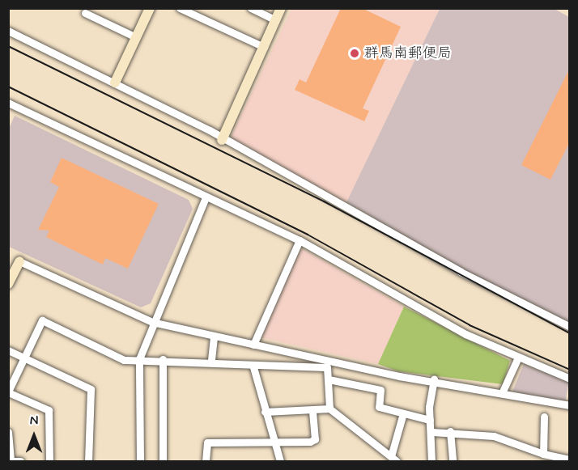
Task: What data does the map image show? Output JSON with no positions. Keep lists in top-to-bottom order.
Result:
{
  "places": ["群馬南郵便局"],
  "north": "top"
}
